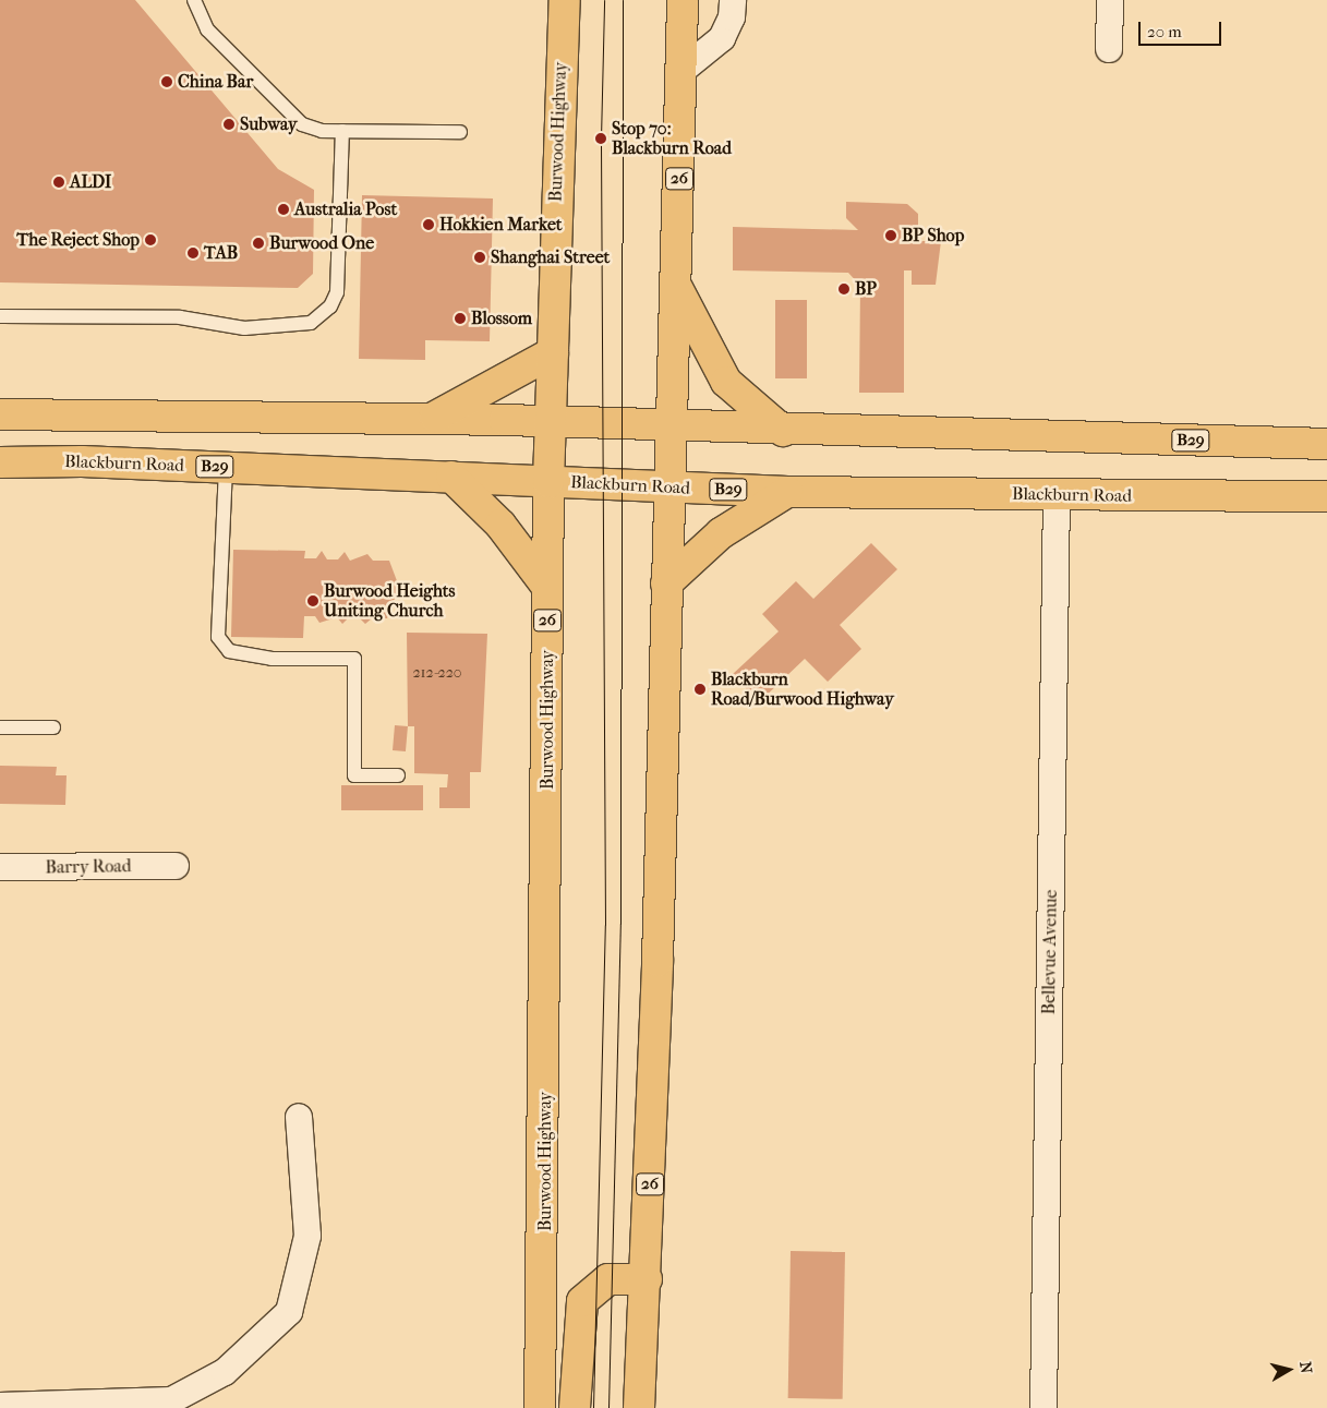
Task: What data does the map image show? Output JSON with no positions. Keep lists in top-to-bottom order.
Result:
{
  "streets": {
    "main road": [
      "Burwood Highway",
      "26",
      "B29",
      "Blackburn Road"
    ],
    "street": ["Barry Road", "Bellevue Avenue"]
  },
  "crossings": [
    ["Burwood Highway", "B29"],
    ["Burwood Highway", "Blackburn Road"],
    ["26", "B29"],
    ["26", "Blackburn Road"],
    ["Blackburn Road", "Bellevue Avenue"]
  ],
  "places": [
    "China Bar",
    "Subway",
    "Stop 70: Blackburn Road",
    "ALDI",
    "Australia Post",
    "Hokkien Market",
    "BP Shop",
    "The Reject Shop",
    "Burwood One",
    "TAB",
    "Shanghai Street",
    "BP",
    "Blossom",
    "Burwood Heights Uniting Church",
    "Blackburn Road/Burwood Highway"
  ],
  "house_numbers": ["212-220"],
  "scale_bar": "20 m",
  "north": "right"
}
